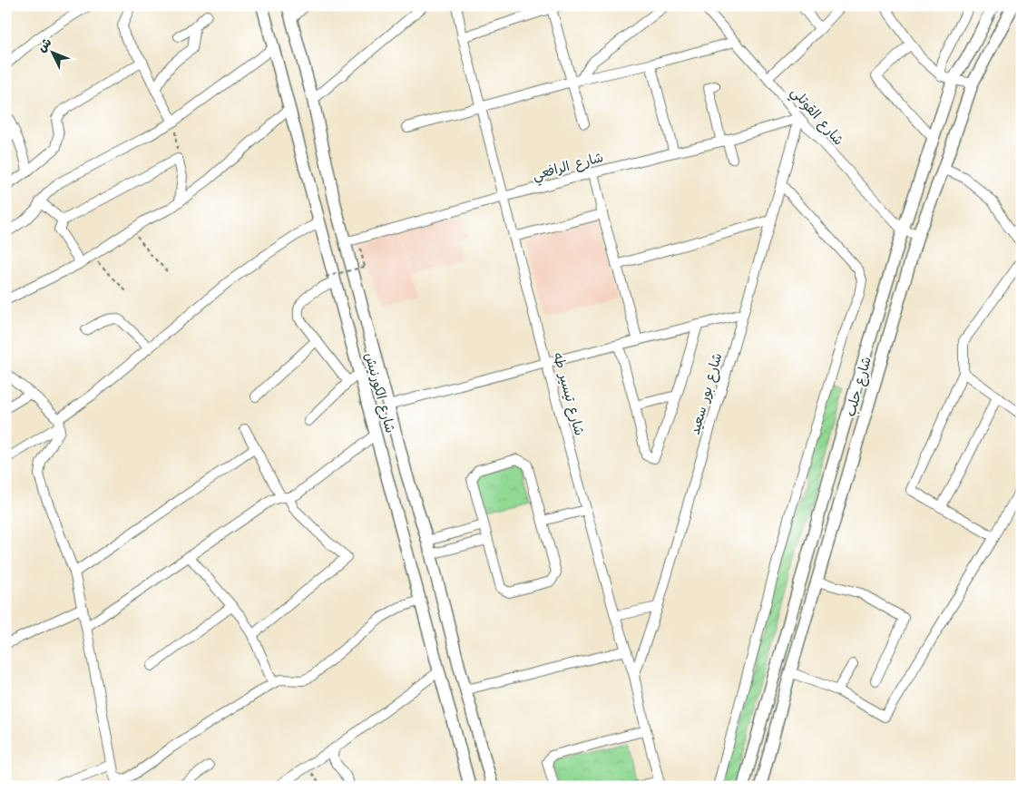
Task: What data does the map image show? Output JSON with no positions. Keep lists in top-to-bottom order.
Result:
{
  "streets": {
    "main road": ["شارع حلب", "شارع الكورنيش"],
    "street": [
      "شارع القوتلي",
      "شارع الرافعي",
      "شارع تيسير طه",
      "شارع بور سعيد"
    ]
  },
  "crossings": [
    ["شارع القوتلي", "شارع الرافعي"],
    ["شارع القوتلي", "شارع حلب"],
    ["شارع القوتلي", "شارع بور سعيد"],
    ["شارع الرافعي", "شارع الكورنيش"],
    ["شارع الرافعي", "شارع تيسير طه"],
    ["شارع الرافعي", "شارع بور سعيد"],
    ["شارع تيسير طه", "شارع بور سعيد"]
  ],
  "north": "top left"
}
